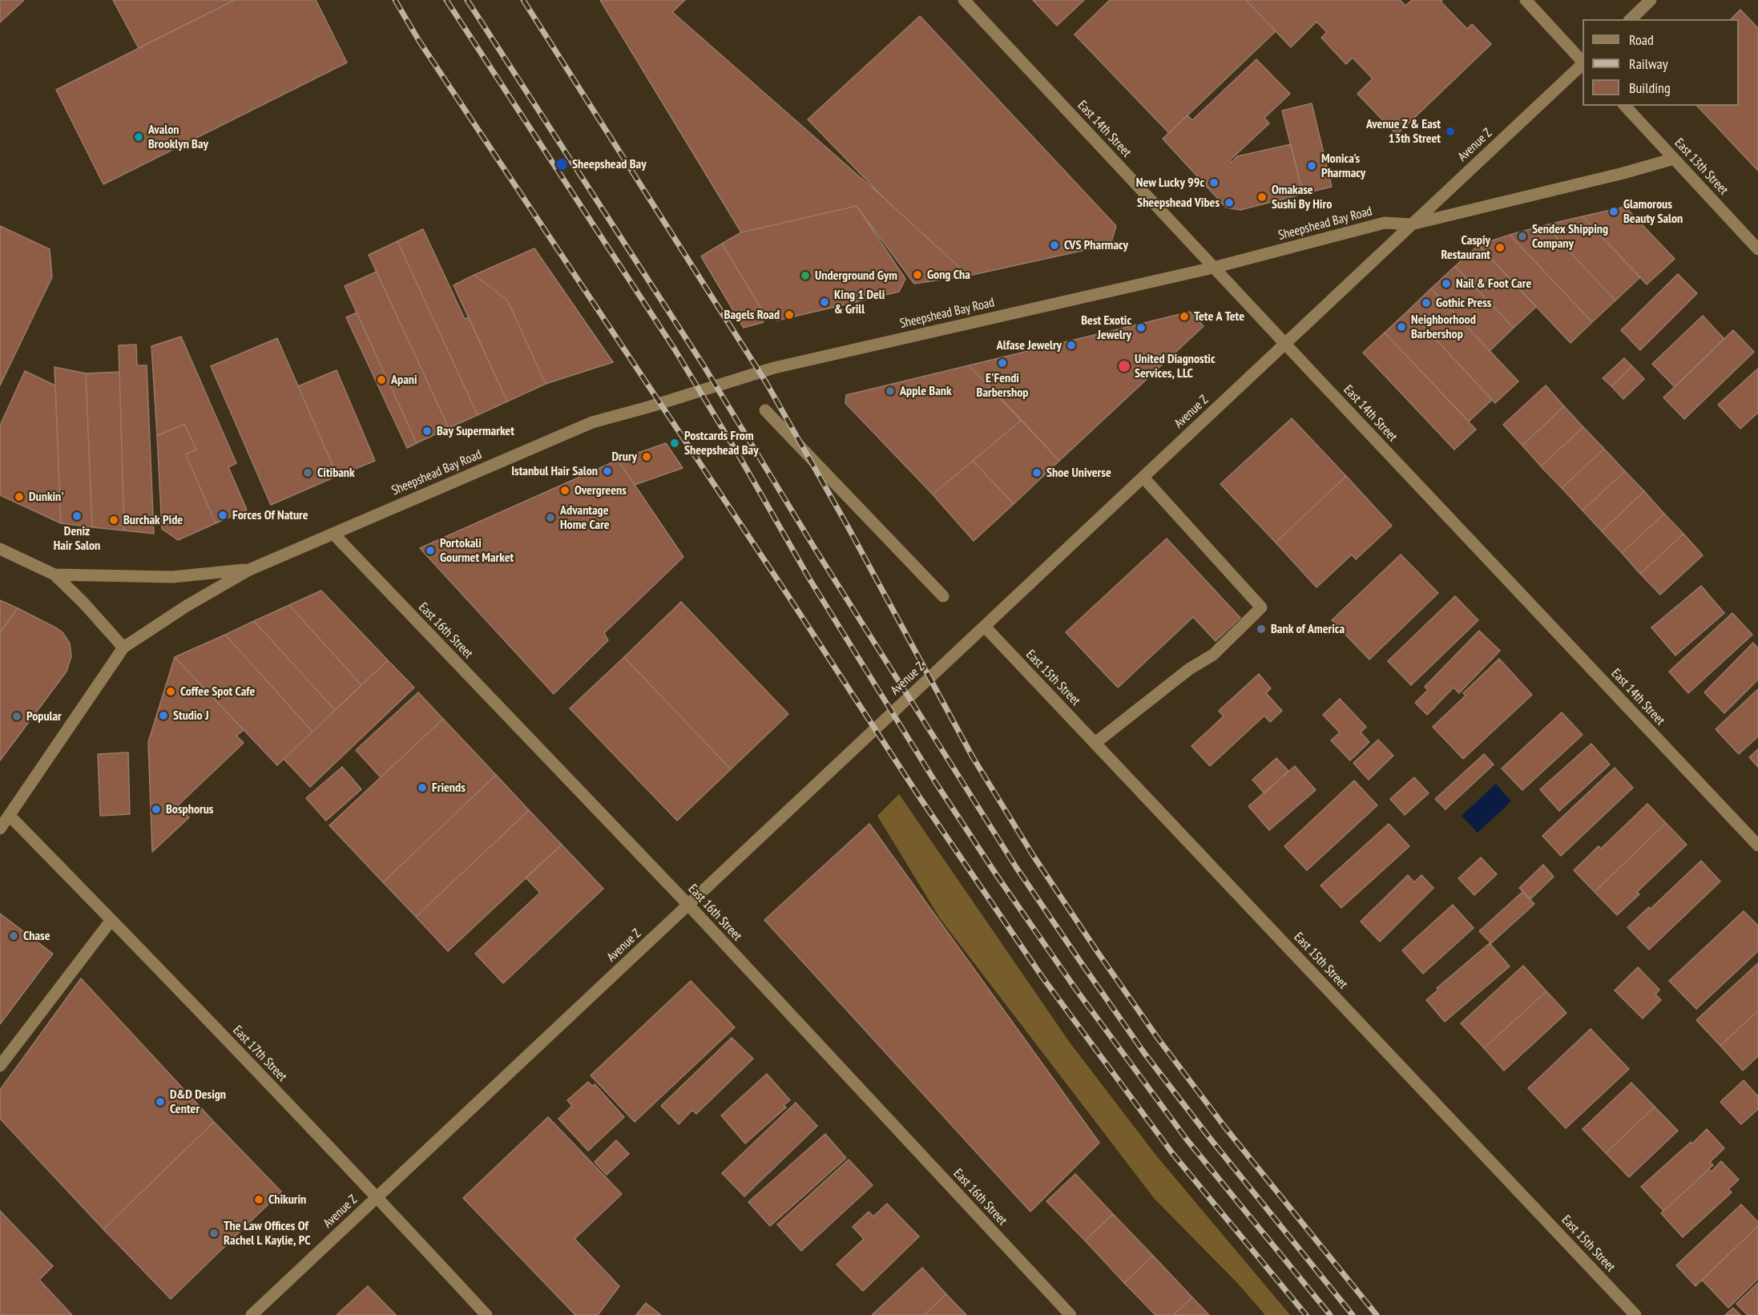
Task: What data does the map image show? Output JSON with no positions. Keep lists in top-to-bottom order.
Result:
{
  "streets": {
    "street": [
      "East 14th Street",
      "Avenue Z",
      "East 13th Street",
      "Sheepshead Bay Road",
      "East 16th Street",
      "East 15th Street",
      "East 17th Street"
    ]
  },
  "crossings": [
    ["East 14th Street", "Avenue Z"],
    ["East 14th Street", "Sheepshead Bay Road"],
    ["Avenue Z", "Sheepshead Bay Road"],
    ["Avenue Z", "East 16th Street"],
    ["Avenue Z", "East 15th Street"],
    ["Avenue Z", "East 17th Street"],
    ["East 13th Street", "Sheepshead Bay Road"],
    ["Sheepshead Bay Road", "East 16th Street"]
  ],
  "places": [
    "Avenue Z & East 13th Street",
    "Avalon Brooklyn Bay",
    "Sheepshead Bay",
    "Monica's Pharmacy",
    "New Lucky 99c",
    "Omakase Sushi By Hiro",
    "Sheepshead Vibes",
    "Glamorous Beauty Salon",
    "Sendex Shipping Company",
    "CVS Pharmacy",
    "Caspiy Restaurant",
    "Gong Cha",
    "Underground Gym",
    "Nail & Foot Care",
    "King 1 Deli & Grill",
    "Gothic Press",
    "Bagels Road",
    "Tete A Tete",
    "Neighborhood Barbershop",
    "Best Exotic Jewelry",
    "Alfase Jewelry",
    "E'Fendi Barbershop",
    "United Diagnostic Services, LLC",
    "Apani",
    "Apple Bank",
    "Bay Supermarket",
    "Postcards From Sheepshead Bay",
    "Drury",
    "Istanbul Hair Salon",
    "Citibank",
    "Shoe Universe",
    "Overgreens",
    "Dunkin'",
    "Forces Of Nature",
    "Deniz Hair Salon",
    "Advantage Home Care",
    "Burchak Pide",
    "Portokali Gourmet Market",
    "Bank of America",
    "Coffee Spot Cafe",
    "Studio J",
    "Popular",
    "Friends",
    "Bosphorus",
    "Chase",
    "D&D Design Center",
    "Chikurin",
    "The Law Offices Of Rachel L Kaylie, PC"
  ],
  "legend": ["Road", "Railway", "Building"]
}
